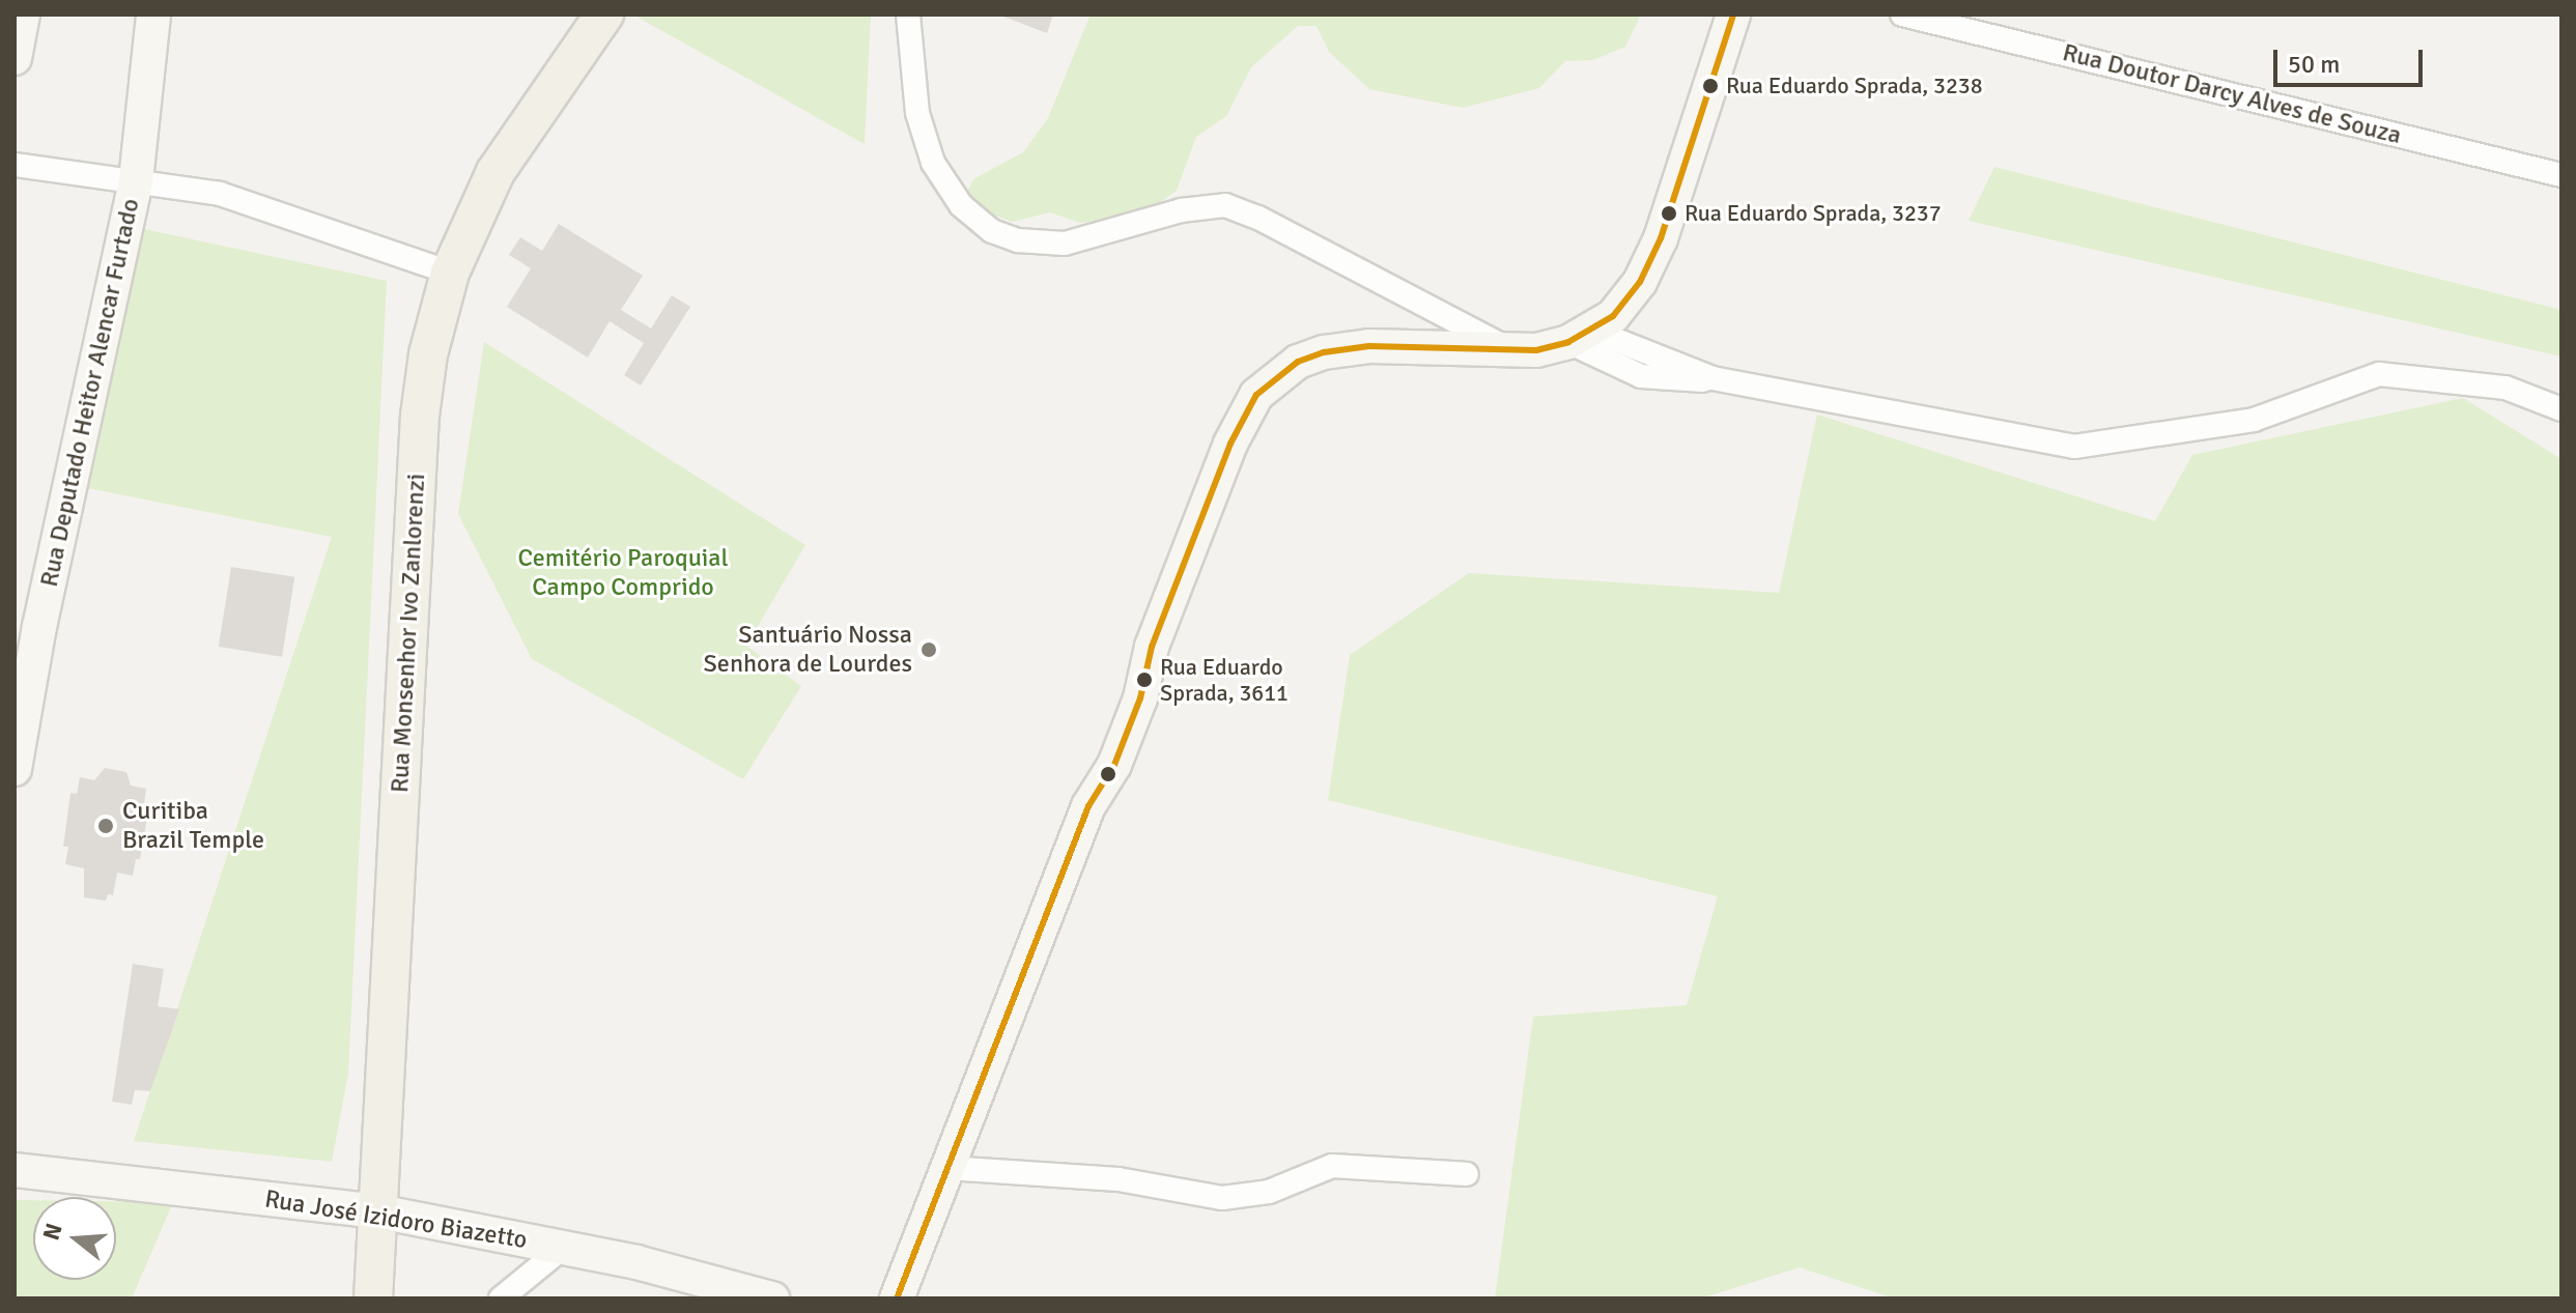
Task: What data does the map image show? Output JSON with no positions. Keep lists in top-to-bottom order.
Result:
{
  "streets": {
    "main road": ["Rua Deputado Heitor Alencar Furtado", "Rua Monsenhor Ivo Zanlorenzi", "Rua José Izidoro Biazetto"],
    "street": ["Rua Doutor Darcy Alves de Souza"]
  },
  "crossings": [
    ["Rua Monsenhor Ivo Zanlorenzi", "Rua José Izidoro Biazetto"]
  ],
  "parks": ["Cemitério Paroquial Campo Comprido"],
  "places": [
    "Rua Eduardo Sprada, 3238",
    "Rua Eduardo Sprada, 3237",
    "Santuário Nossa Senhora de Lourdes",
    "Rua Eduardo Sprada, 3611",
    "Curitiba Brazil Temple"
  ],
  "scale_bar": "50 m",
  "north": "left"
}
